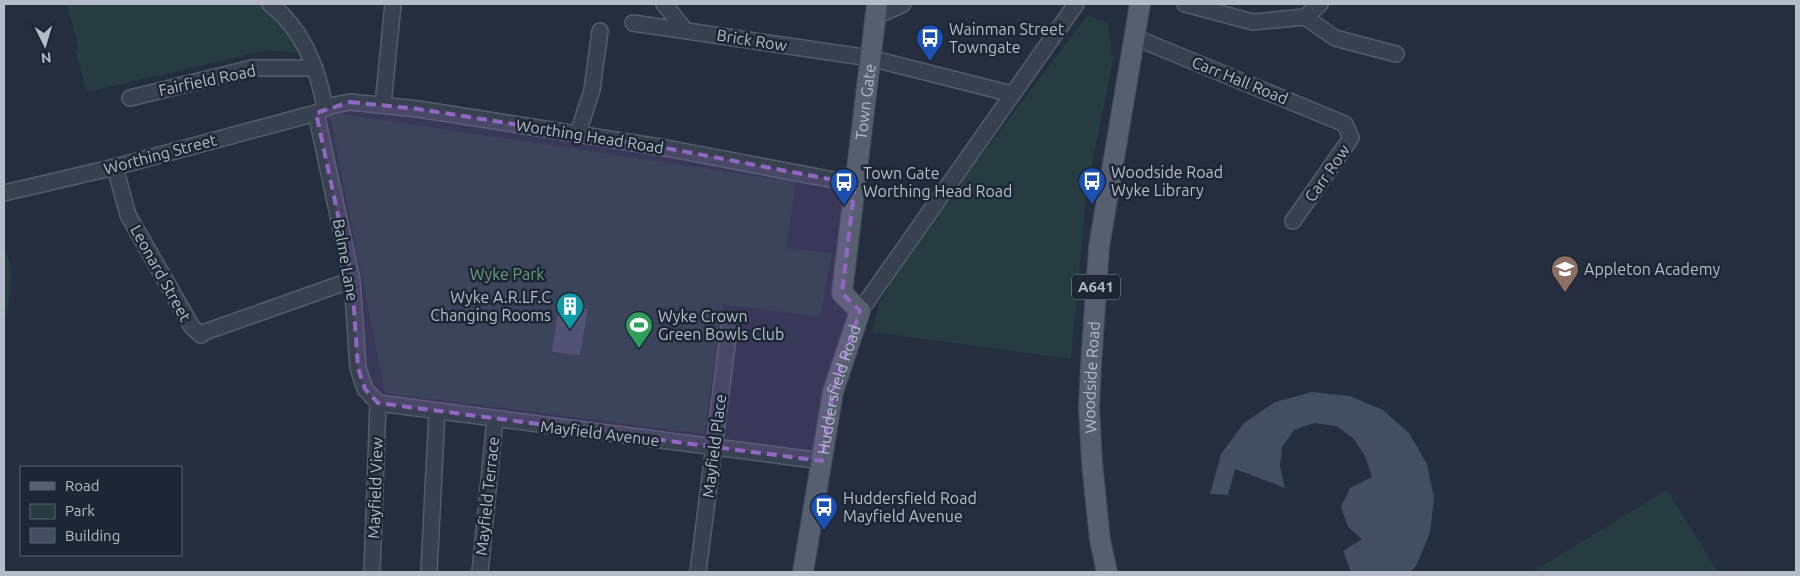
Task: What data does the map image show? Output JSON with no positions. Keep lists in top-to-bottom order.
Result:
{
  "streets": {
    "main road": [
      "Town Gate",
      "A641",
      "Woodside Road",
      "Huddersfield Road"
    ],
    "street": [
      "Brick Row",
      "Fairfield Road",
      "Carr Hall Road",
      "Worthing Head Road",
      "Worthing Street",
      "Carr Row",
      "Balme Lane",
      "Leonard Street",
      "Mayfield Avenue",
      "Mayfield Place",
      "Mayfield View",
      "Mayfield Terrace"
    ]
  },
  "crossings": [
    ["Brick Row", "Town Gate"],
    ["Brick Row", "Huddersfield Road"],
    ["Carr Hall Road", "Carr Row"],
    ["Carr Hall Road", "Woodside Road"],
    ["Town Gate", "Worthing Head Road"],
    ["Town Gate", "Huddersfield Road"],
    ["Worthing Head Road", "Worthing Street"],
    ["Worthing Head Road", "Balme Lane"],
    ["Worthing Street", "Balme Lane"],
    ["Worthing Street", "Leonard Street"],
    ["Balme Lane", "Leonard Street"],
    ["Balme Lane", "Mayfield Avenue"],
    ["Balme Lane", "Mayfield View"],
    ["Huddersfield Road", "Mayfield Avenue"],
    ["Mayfield Avenue", "Mayfield Place"],
    ["Mayfield Avenue", "Mayfield View"],
    ["Mayfield Avenue", "Mayfield Terrace"]
  ],
  "parks": ["Wyke Park"],
  "places": {
    "bus stop": [
      "Wainman Street Towngate",
      "Woodside Road Wyke Library",
      "Town Gate Worthing Head Road",
      "Huddersfield Road Mayfield Avenue"
    ],
    "school or university": ["Appleton Academy"],
    "building": ["Wyke A.R.LF.C Changing Rooms"],
    "sports": ["Wyke Crown Green Bowls Club"]
  },
  "legend": ["Road", "Park", "Building"],
  "north": "bottom"
}
